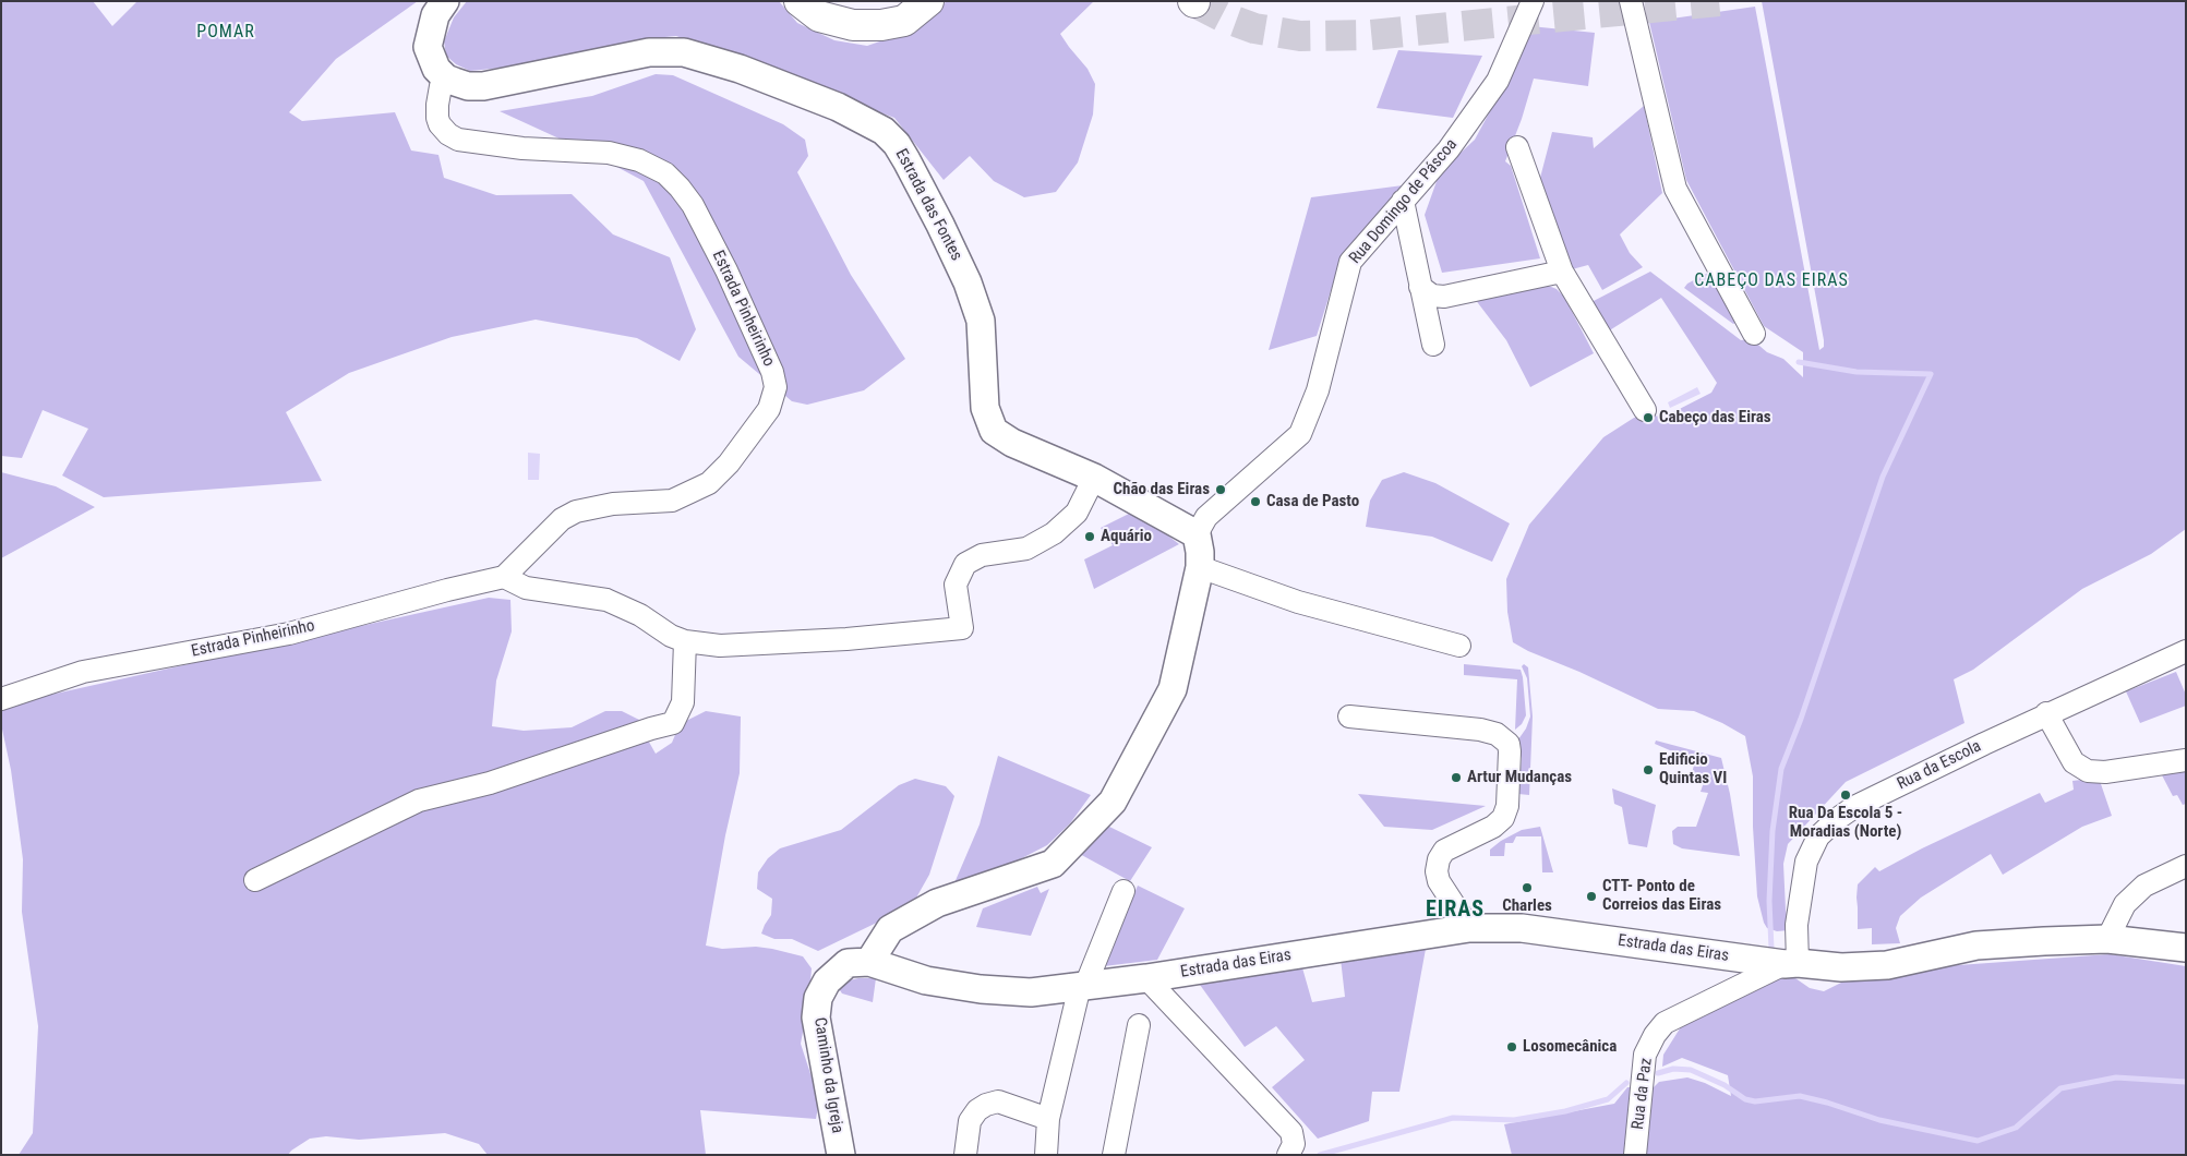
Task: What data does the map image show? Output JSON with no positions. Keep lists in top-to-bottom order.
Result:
{
  "streets": {
    "street": [
      "Rua Domingo de Páscoa",
      "Estrada das Fontes",
      "Estrada Pinheirinho",
      "Rua da Escola",
      "Estrada das Eiras",
      "Caminho da Igreja",
      "Rua da Paz"
    ]
  },
  "crossings": [
    ["Rua Domingo de Páscoa", "Estrada das Fontes"],
    ["Estrada das Fontes", "Estrada Pinheirinho"],
    ["Rua da Escola", "Estrada das Eiras"],
    ["Rua da Escola", "Rua da Paz"],
    ["Estrada das Eiras", "Caminho da Igreja"],
    ["Estrada das Eiras", "Rua da Paz"]
  ],
  "districts": ["POMAR", "CABEÇO DAS EIRAS", "EIRAS"],
  "places": [
    "Cabeço das Eiras",
    "Chão das Eiras",
    "Casa de Pasto",
    "Aquário",
    "Edificio Quintas VI",
    "Artur Mudanças",
    "Rua Da Escola 5 - Moradias (Norte)",
    "Charles",
    "CTT- Ponto de Correios das Eiras",
    "Losomecânica"
  ]
}
